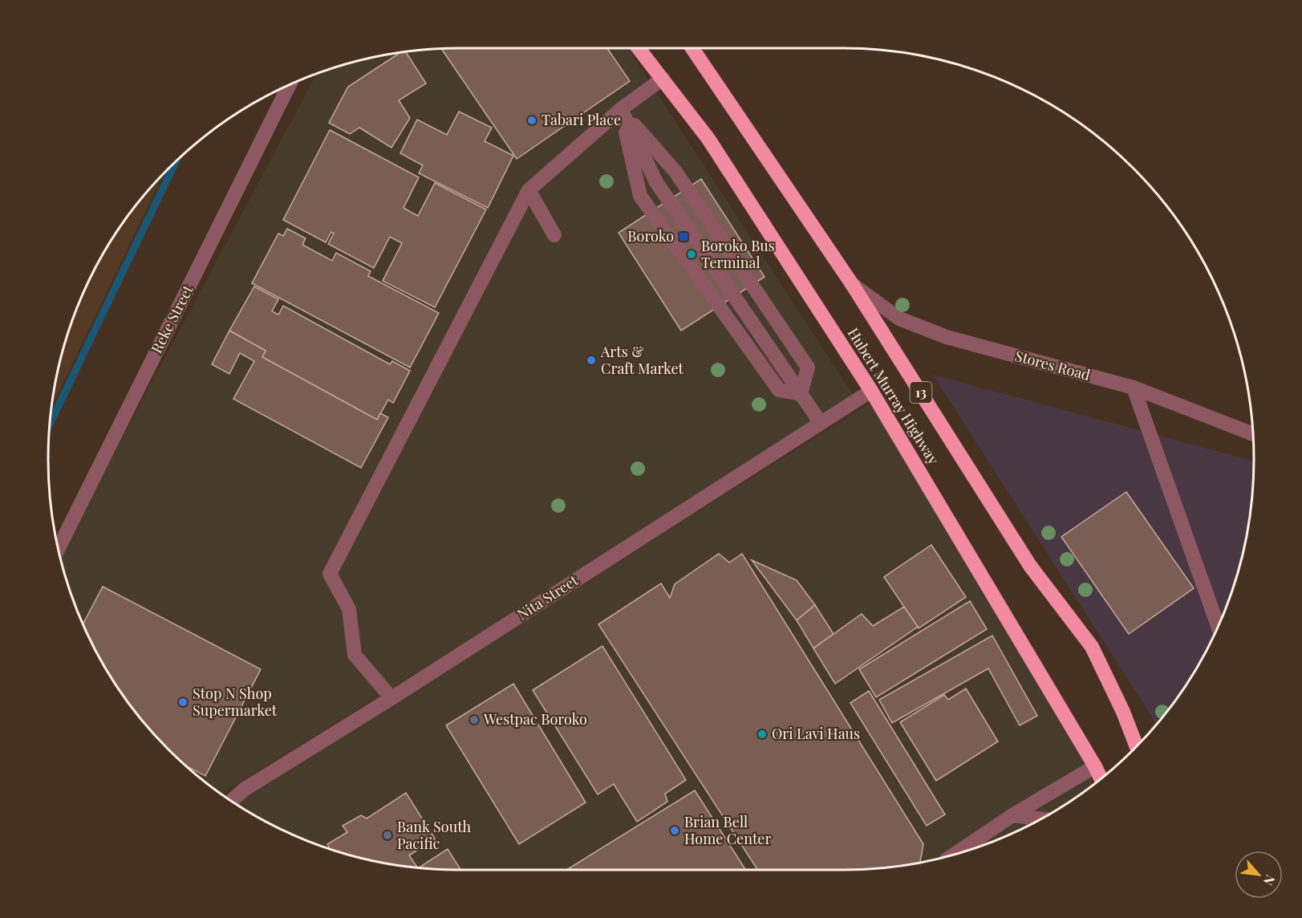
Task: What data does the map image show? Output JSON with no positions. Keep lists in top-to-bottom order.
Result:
{
  "streets": {
    "highway": ["13", "Hubert Murray Highway"],
    "street": ["Reke Street", "Stores Road", "Nita Street"]
  },
  "crossings": [
    ["Stores Road", "Hubert Murray Highway"],
    ["Hubert Murray Highway", "Nita Street"]
  ],
  "places": {
    "other": [
      "Tabari Place",
      "Boroko Bus Terminal",
      "Arts & Craft Market",
      "Stop N Shop Supermarket",
      "Westpac Boroko",
      "Ori Lavi Haus",
      "Brian Bell Home Center",
      "Bank South Pacific"
    ],
    "transit": ["Boroko"]
  },
  "north": "bottom right"
}
